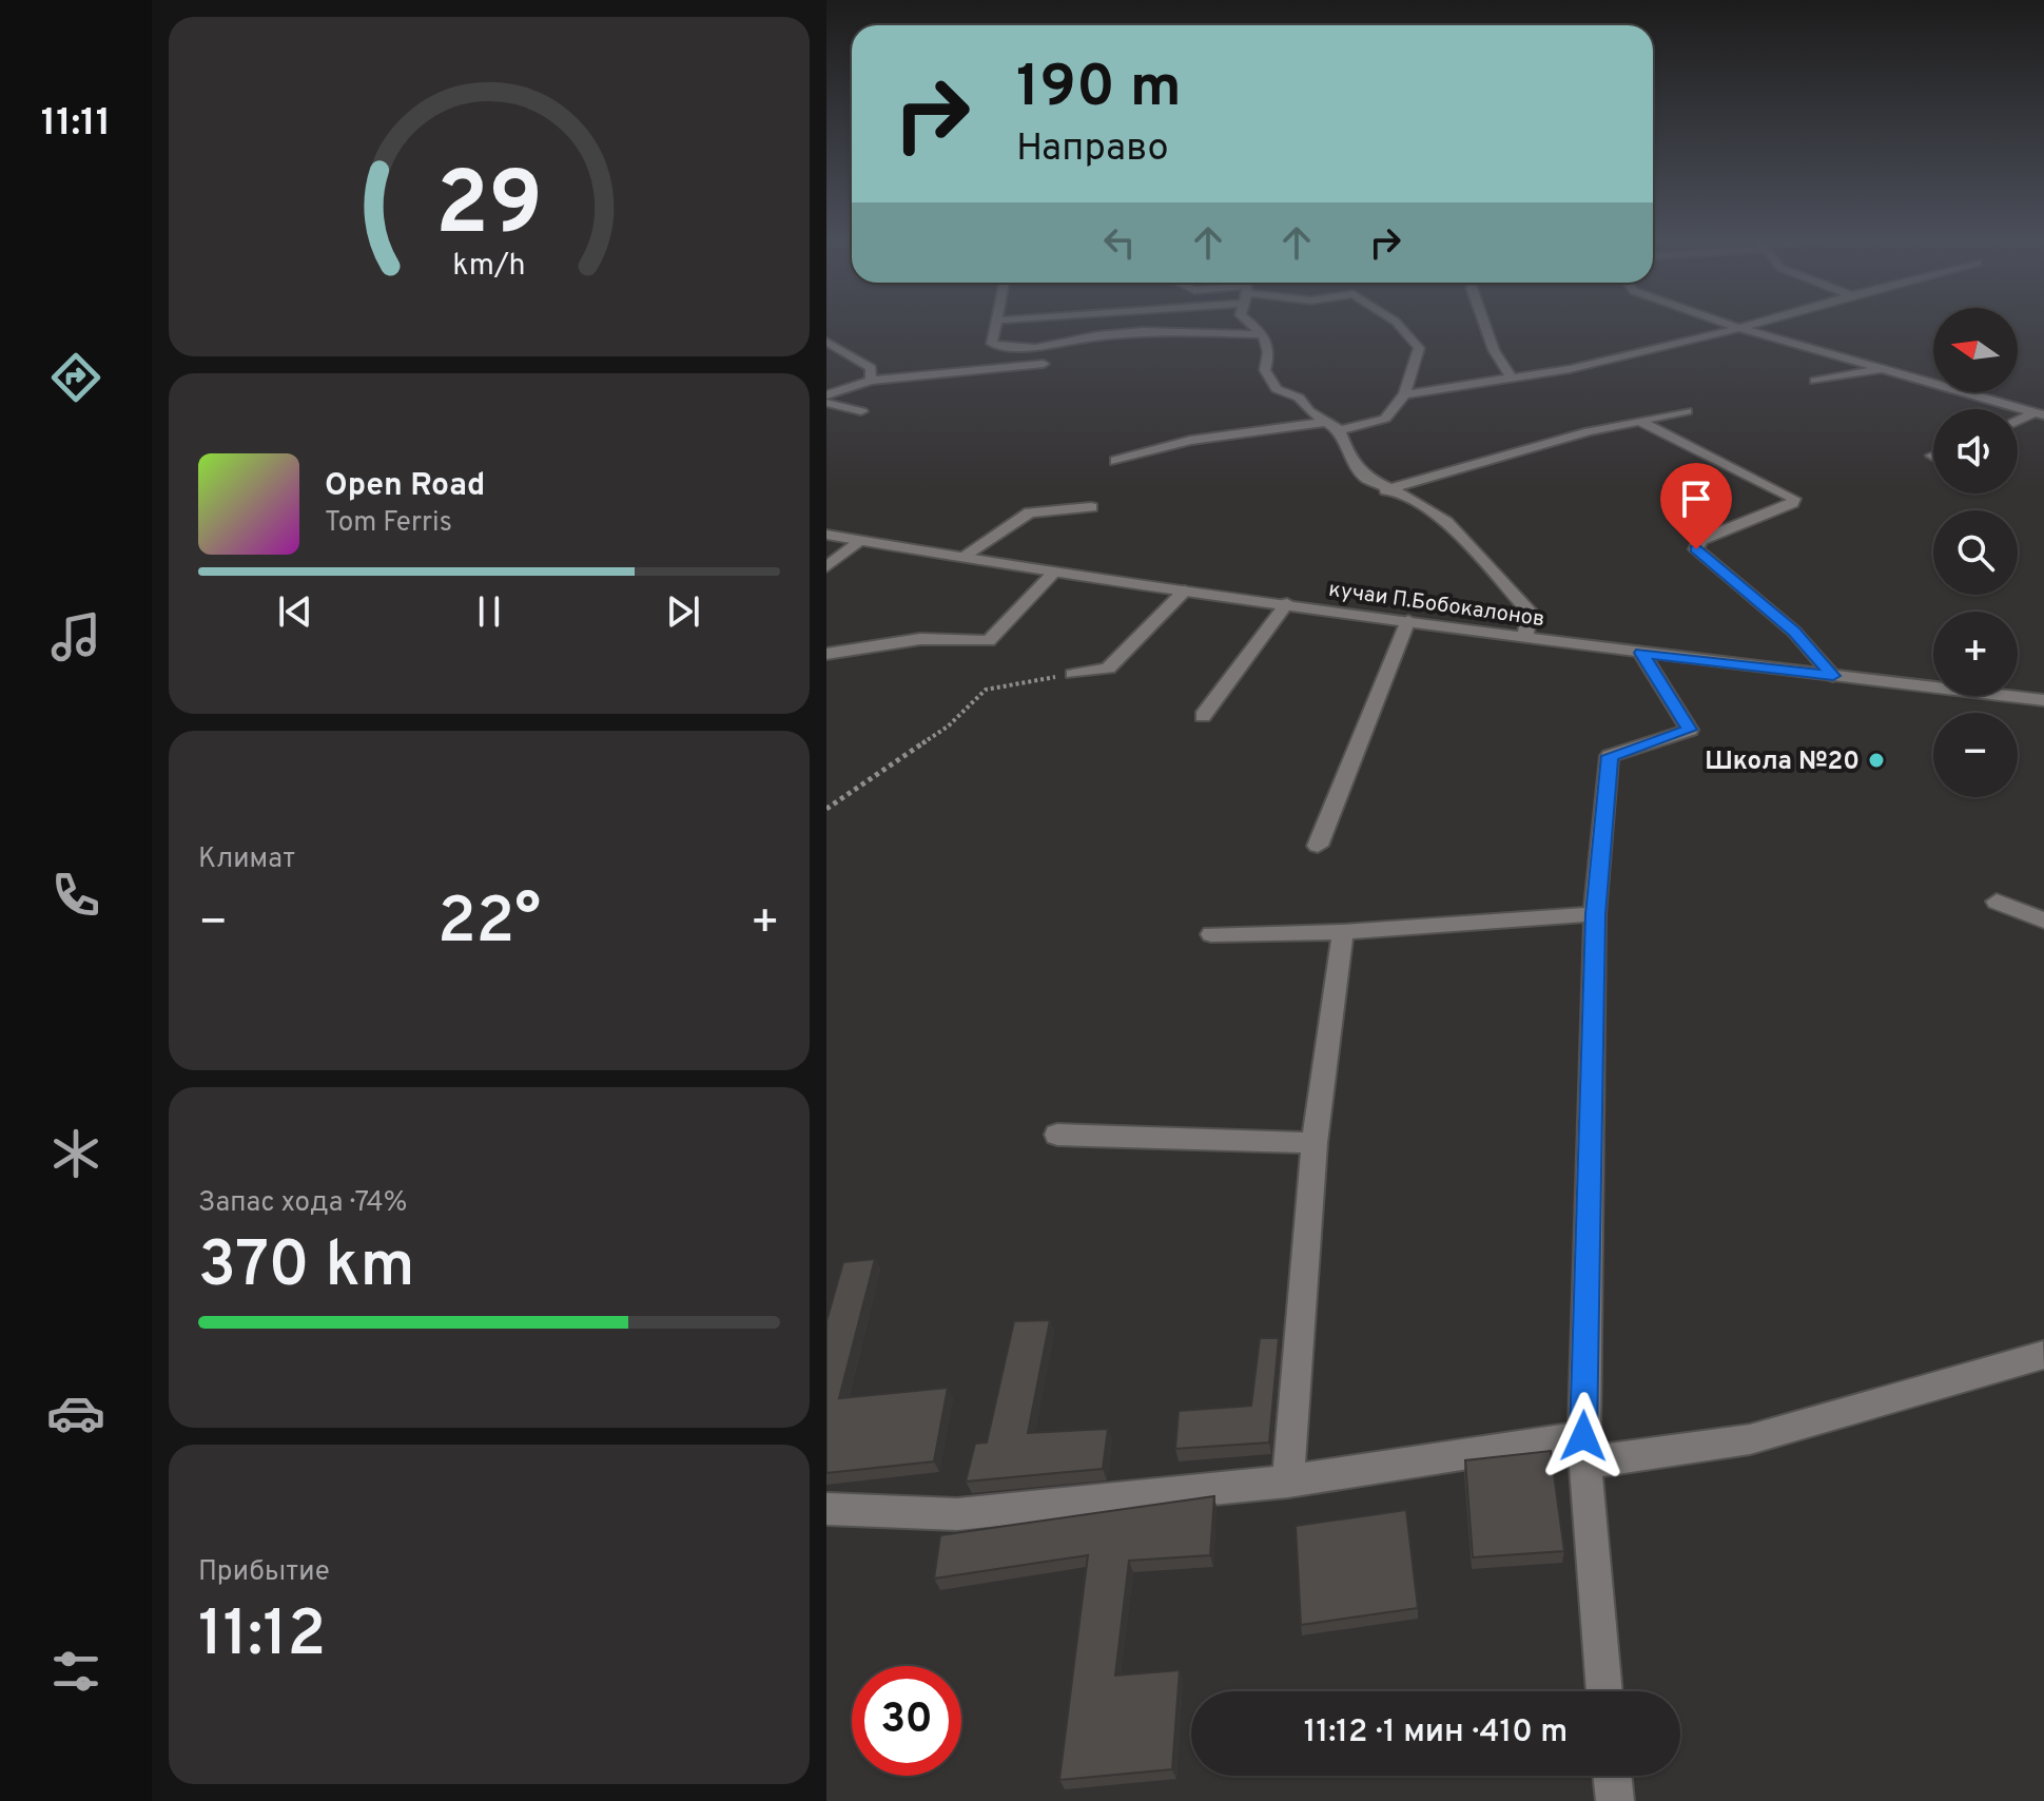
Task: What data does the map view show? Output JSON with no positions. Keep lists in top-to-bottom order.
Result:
{
  "streets": {
    "street": ["кучаи П.Бобокалонов"]
  },
  "places": ["Школа №20"],
  "north": "left",
  "page": {
    "tabs": "11:11",
    "turn": ["190 m", "Направо"],
    "map_buttons": ["+", "−"],
    "song": ["Open Road", "Tom Ferris"],
    "tile": [
      "Климат",
      ["Запас хода · 74%", "370 km"],
      ["Прибытие", "11:12"]
    ],
    "heat": ["−", "22°", "+"],
    "limit": "30",
    "trip": "11:12 · 1 мин · 410 m",
    "gauge": ["29", "km/h"]
  }
}
